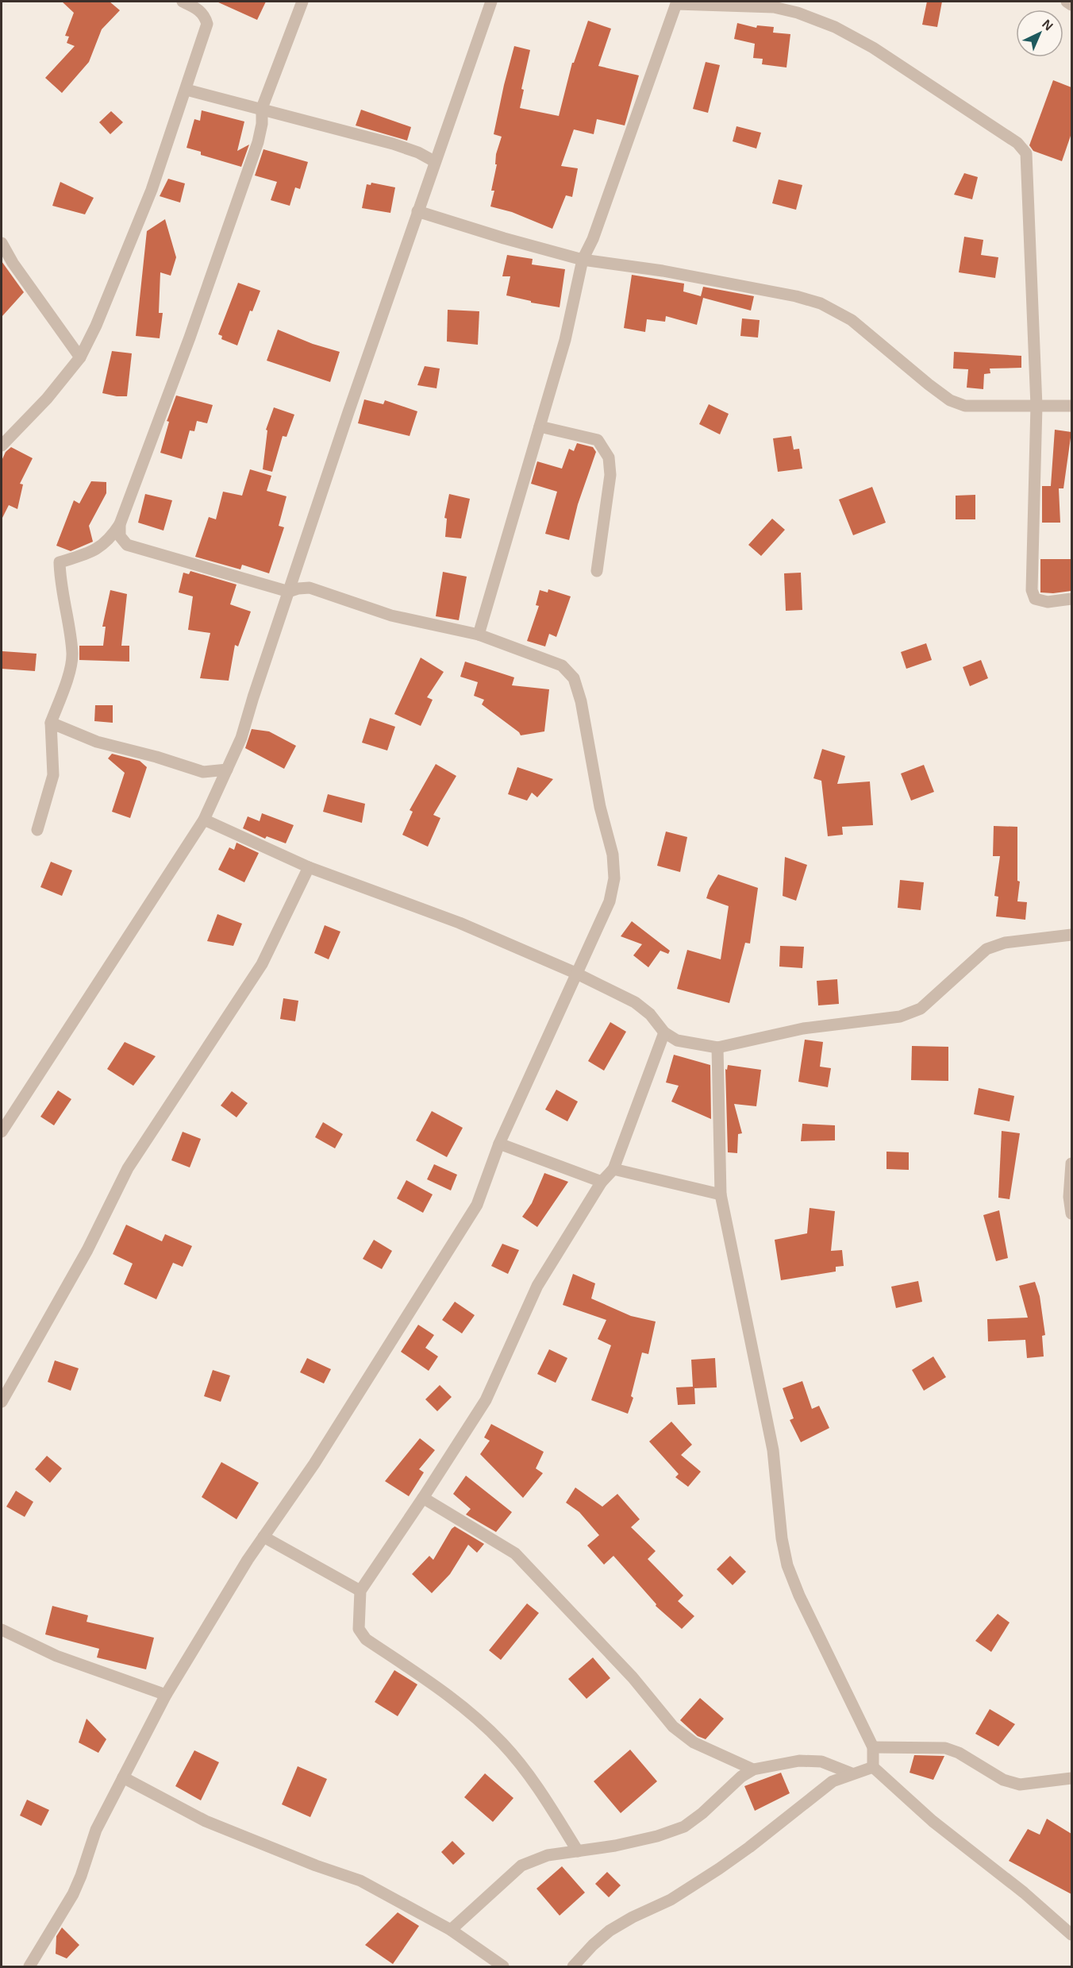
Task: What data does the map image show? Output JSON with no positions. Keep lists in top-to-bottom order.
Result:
{
  "north": "top right"
}
